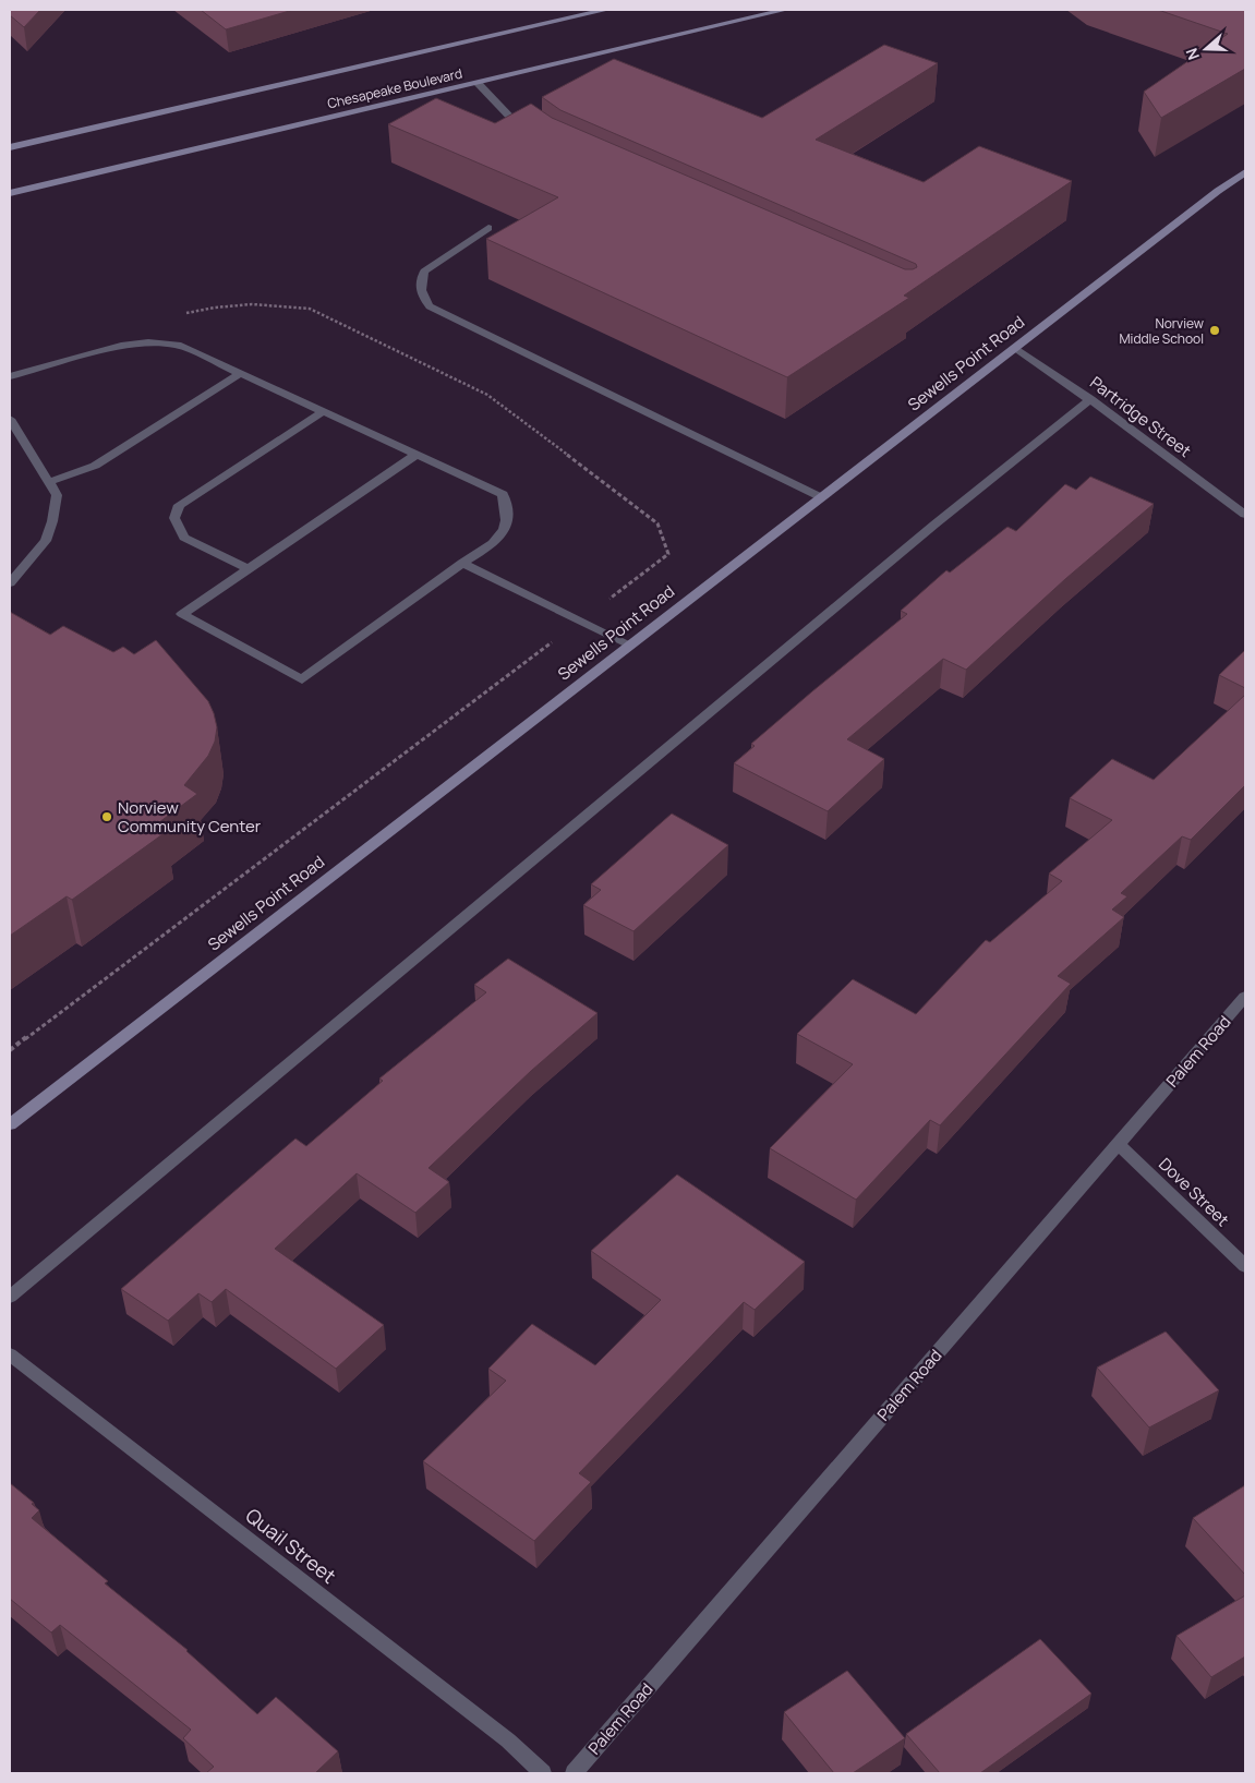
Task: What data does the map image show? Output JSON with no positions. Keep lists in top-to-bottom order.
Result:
{
  "streets": {
    "main road": ["Chesapeake Boulevard", "Sewells Point Road"],
    "street": [
      "Partridge Street",
      "Palem Road",
      "Dove Street",
      "Quail Street"
    ]
  },
  "crossings": [
    ["Sewells Point Road", "Partridge Street"],
    ["Palem Road", "Dove Street"]
  ],
  "places": ["Norview Middle School", "Norview Community Center"],
  "north": "left"
}
